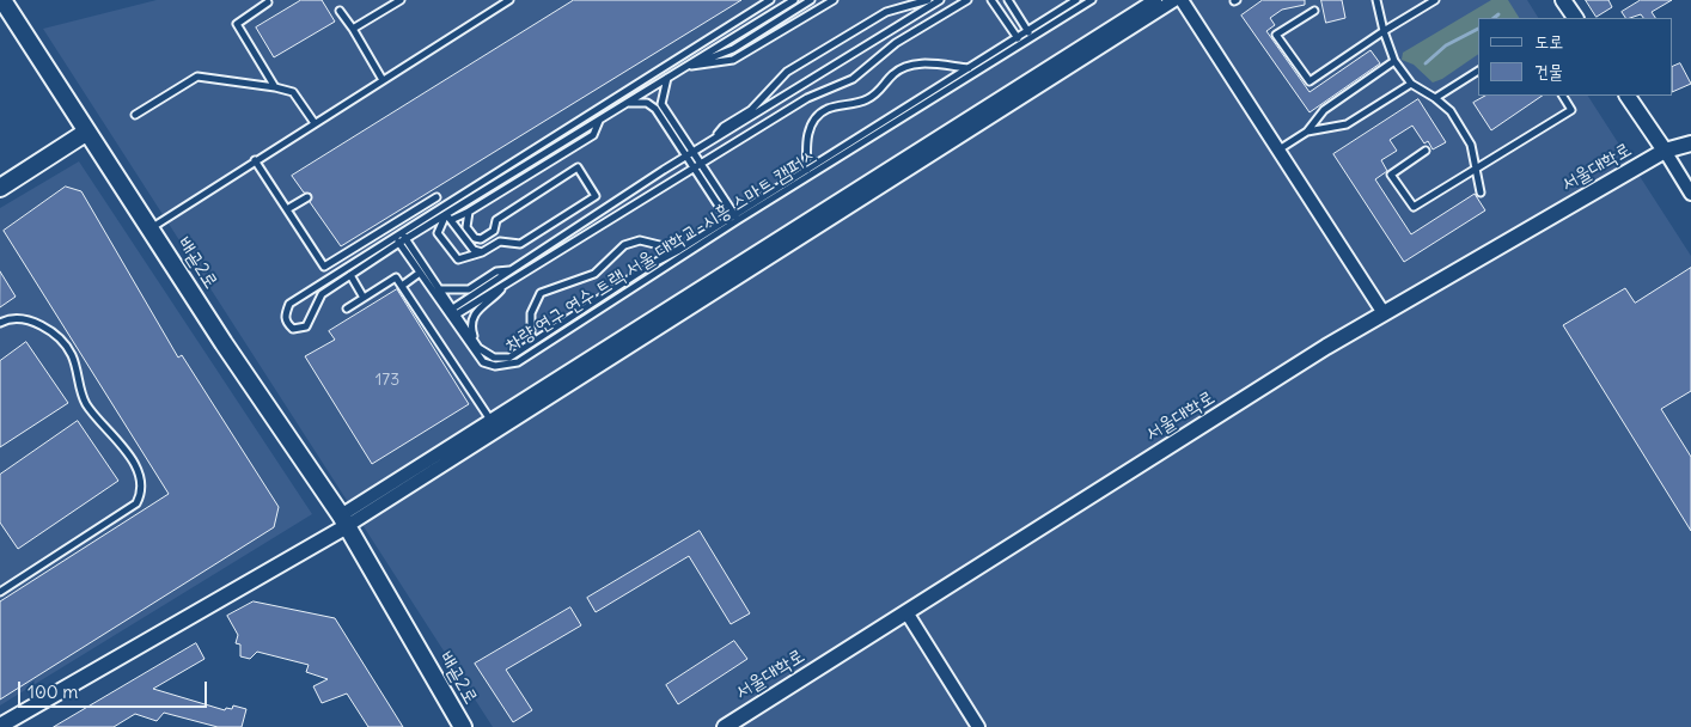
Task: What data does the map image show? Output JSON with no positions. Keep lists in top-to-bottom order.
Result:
{
  "streets": {
    "main road": ["배곧2로"],
    "street": ["서울대학로"],
    "lane": ["차량 연구 연수 트랙 서울 대학교-시흥 스마트 캠퍼스"]
  },
  "house_numbers": ["173"],
  "legend": ["도로", "건물"],
  "scale_bar": "100 m"
}
